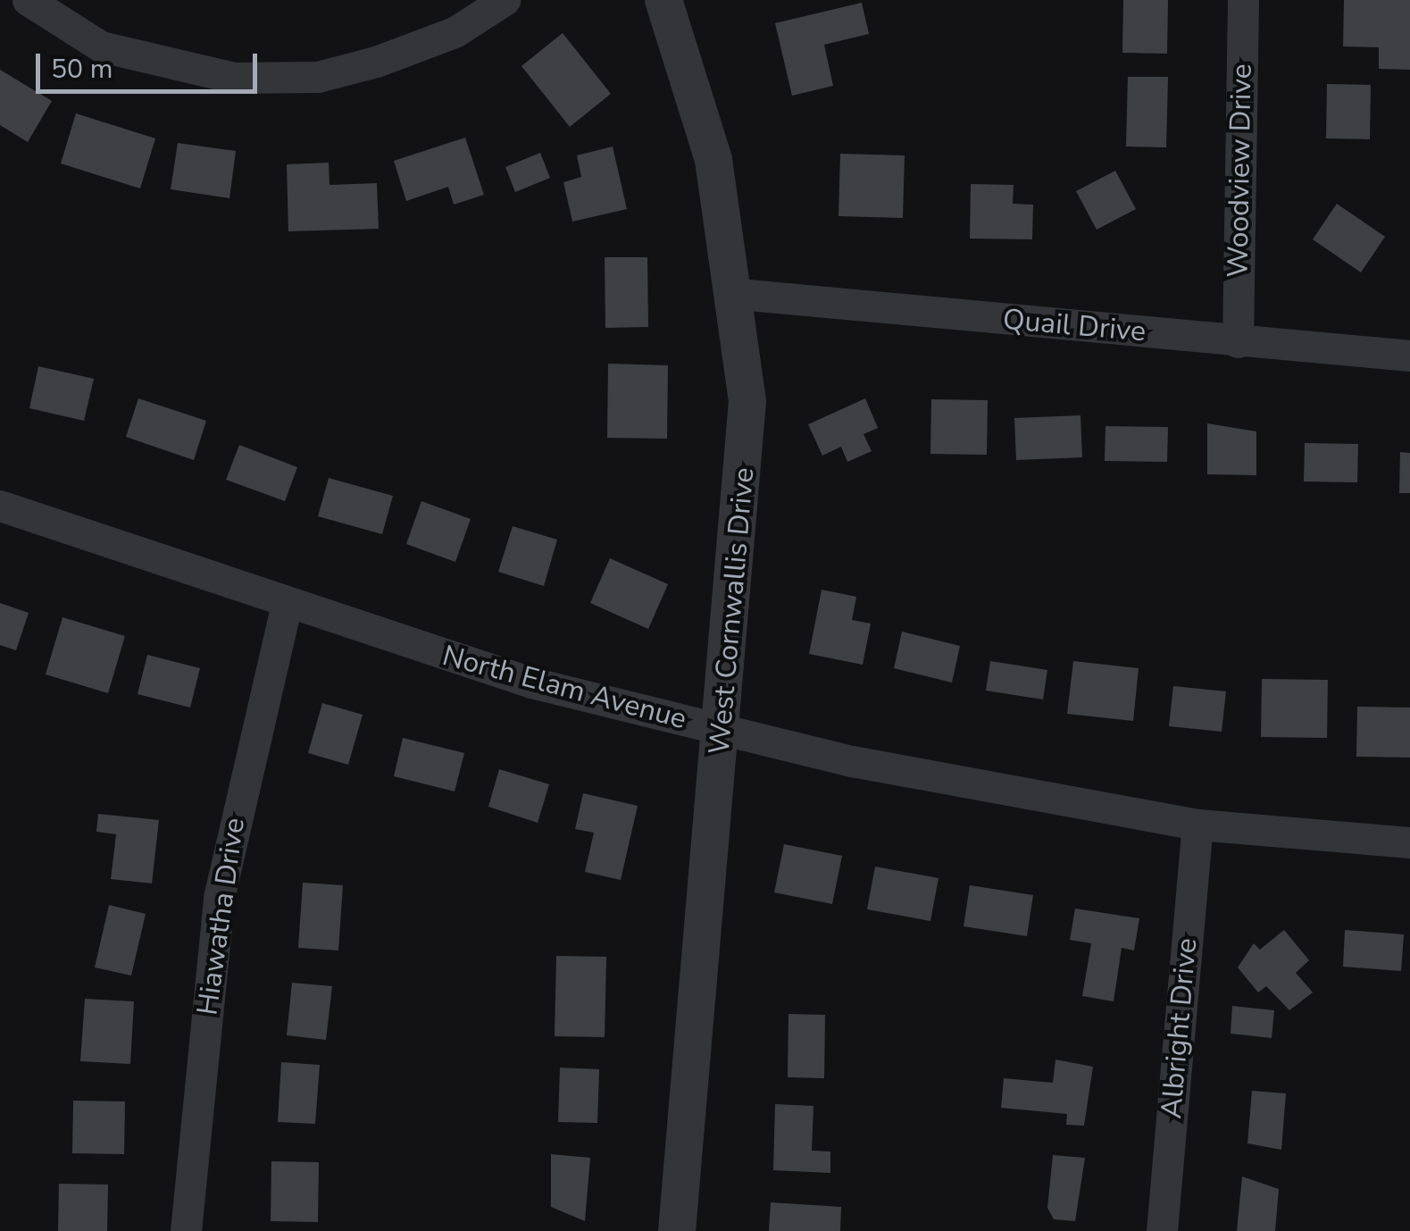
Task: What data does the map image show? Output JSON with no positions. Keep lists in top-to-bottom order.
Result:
{
  "streets": {
    "street": [
      "Woodview Drive",
      "Quail Drive",
      "West Cornwallis Drive",
      "North Elam Avenue",
      "Hiawatha Drive",
      "Albright Drive"
    ]
  },
  "crossings": [
    ["Woodview Drive", "Quail Drive"],
    ["Quail Drive", "West Cornwallis Drive"],
    ["West Cornwallis Drive", "North Elam Avenue"],
    ["North Elam Avenue", "Hiawatha Drive"],
    ["North Elam Avenue", "Albright Drive"]
  ],
  "scale_bar": "50 m"
}
